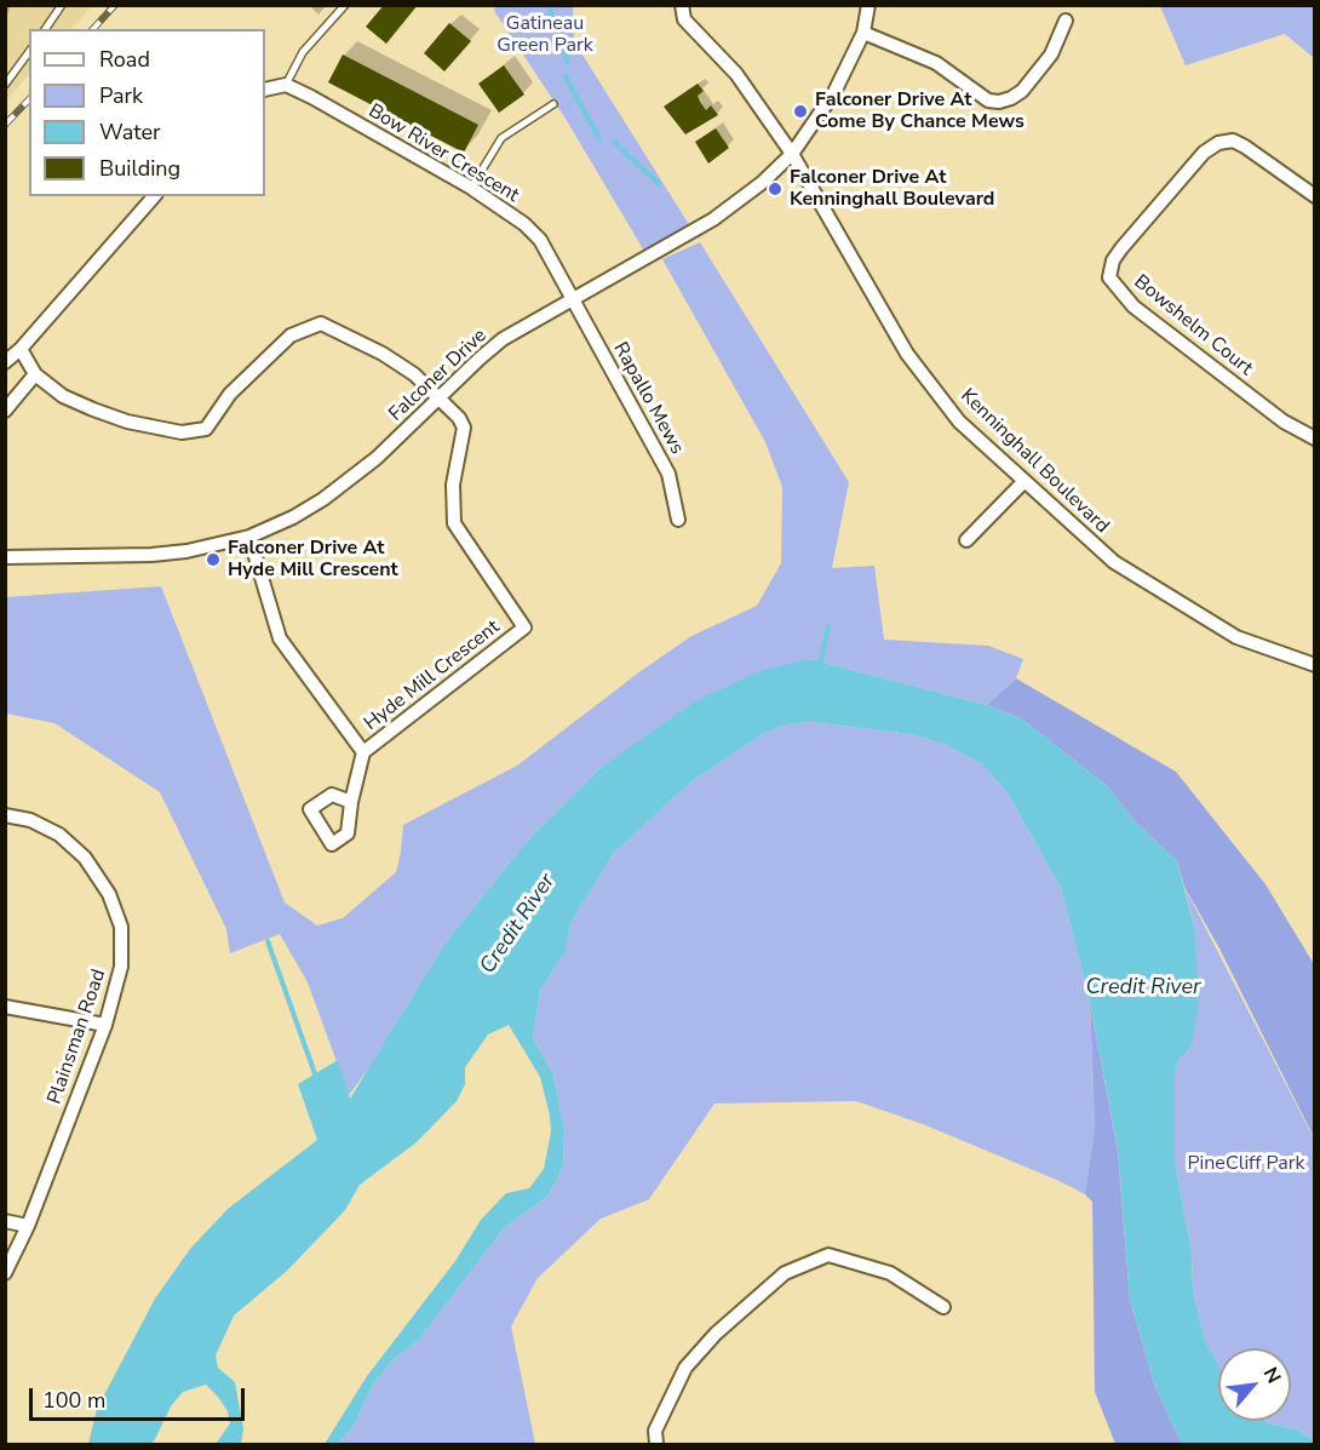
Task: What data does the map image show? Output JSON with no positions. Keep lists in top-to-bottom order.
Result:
{
  "streets": {
    "street": [
      "Bow River Crescent",
      "Bowshelm Court",
      "Falconer Drive",
      "Rapallo Mews",
      "Kenninghall Boulevard",
      "Hyde Mill Crescent",
      "Plainsman Road"
    ]
  },
  "crossings": [
    ["Bow River Crescent", "Falconer Drive"],
    ["Bow River Crescent", "Rapallo Mews"],
    ["Falconer Drive", "Rapallo Mews"],
    ["Falconer Drive", "Kenninghall Boulevard"],
    ["Falconer Drive", "Hyde Mill Crescent"]
  ],
  "water": ["Credit River"],
  "parks": ["Gatineau Green Park", "PineCliff Park"],
  "places": ["Falconer Drive At Come By Chance Mews", "Falconer Drive At Kenninghall Boulevard", "Falconer Drive At Hyde Mill Crescent"],
  "legend": [
    "Road",
    "Park",
    "Water",
    "Building"
  ],
  "scale_bar": "100 m",
  "north": "top right"
}
